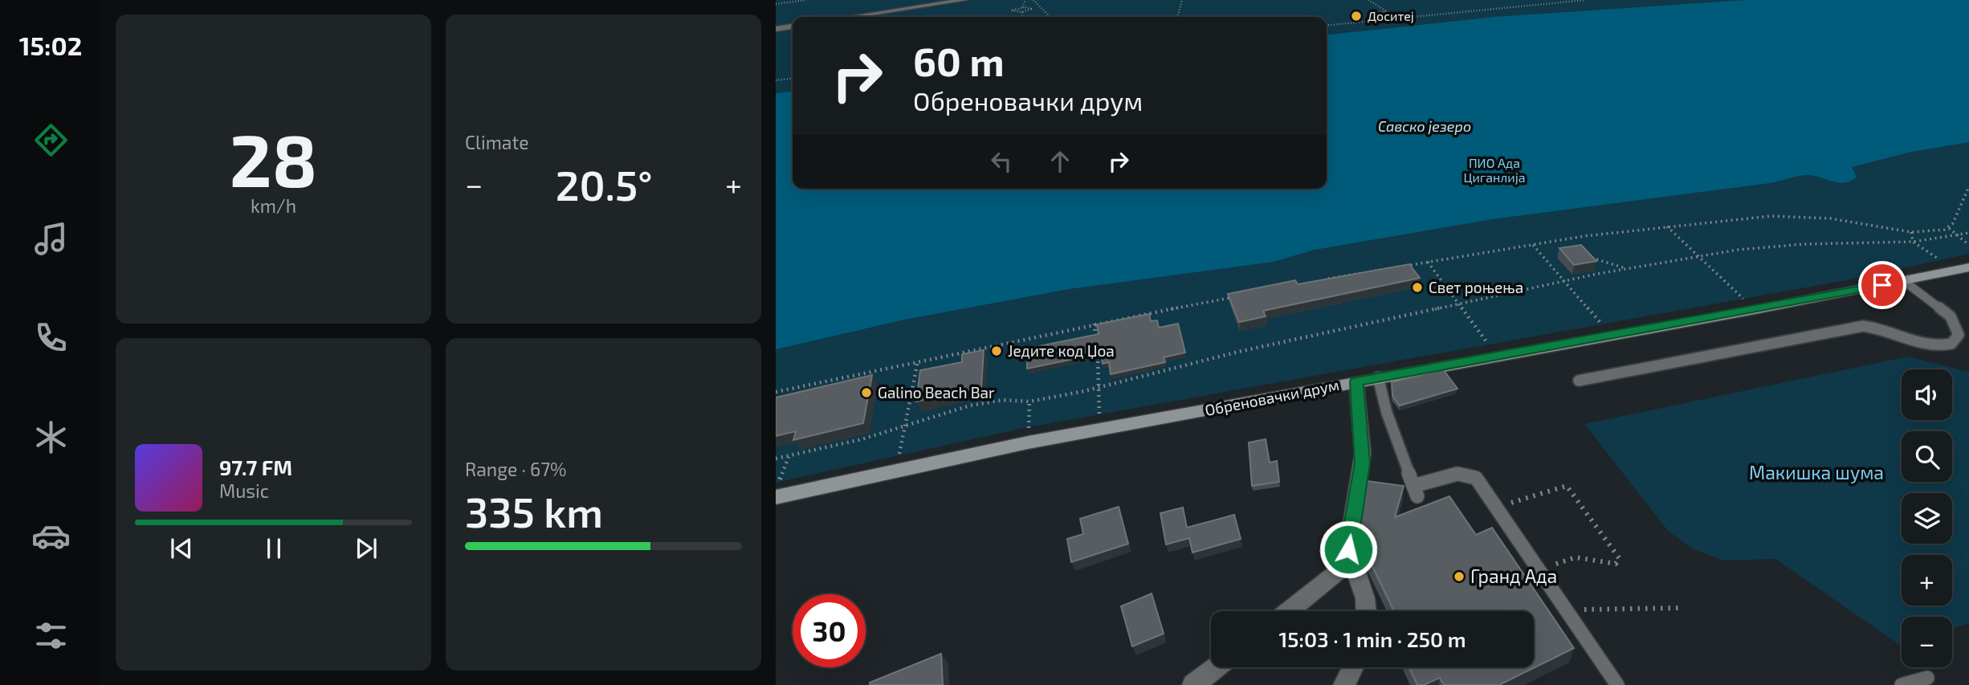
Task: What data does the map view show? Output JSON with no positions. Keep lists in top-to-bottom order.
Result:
{
  "streets": {
    "street": ["Обреновачки друм"]
  },
  "water": ["Савско језеро"],
  "parks": ["ПИО Ада Циганлија", "Макишка шума"],
  "places": [
    "Доситеј",
    "Свет роњења",
    "Једите код Џоа",
    "Galino Beach Bar",
    "Гранд Ада"
  ],
  "page": {
    "tabs": "15:02",
    "tile": [
      ["28", "km/h"],
      "Climate",
      ["Range · 67%", "335 km"]
    ],
    "turn": ["60 m", "Обреновачки друм"],
    "heat": ["−", "20.5°", "+"],
    "map_buttons": ["+", "−"],
    "song": ["97.7 FM", "Music"],
    "limit": "30",
    "trip": "15:03 · 1 min · 250 m"
  }
}
